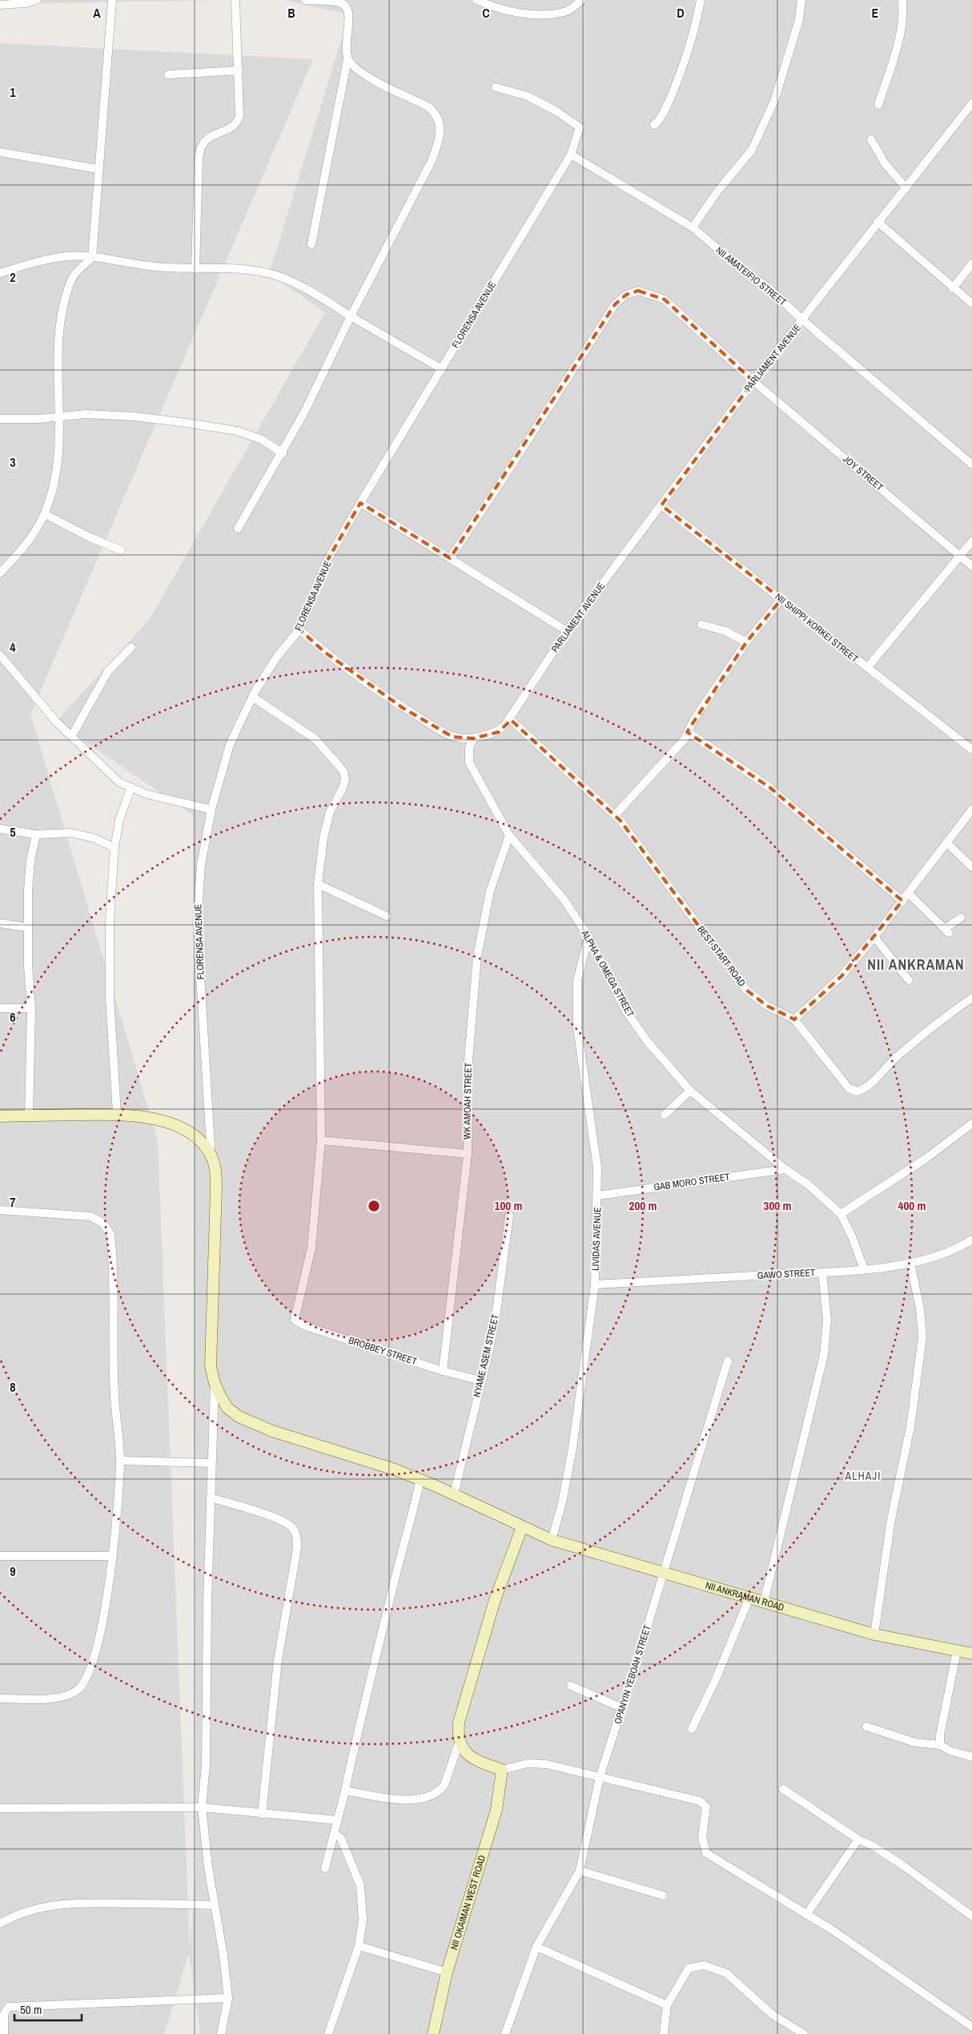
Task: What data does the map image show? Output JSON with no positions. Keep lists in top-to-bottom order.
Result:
{
  "streets": {
    "street": [
      "NII AMATEIFIO STREET",
      "FLORENSA AVENUE",
      "PARLIAMENT AVENUE",
      "JOY STREET",
      "NII SHIPPI KORKEI STREET",
      "BEST START ROAD",
      "ALPHA & OMEGA STREET",
      "WK AMOAH STREET",
      "GAB MORO STREET",
      "LIVIDAS AVENUE",
      "GAWO STREET",
      "BROBBEY STREET",
      "NYAME ASEM STREET",
      "NII ANKRAMAN ROAD",
      "OPANYIN YEBOAH STREET",
      "NII OKAIMAN WEST ROAD"
    ]
  },
  "crossings": [
    ["NII AMATEIFIO STREET", "FLORENSA AVENUE"],
    ["NII AMATEIFIO STREET", "PARLIAMENT AVENUE"],
    ["FLORENSA AVENUE", "PARLIAMENT AVENUE"],
    ["FLORENSA AVENUE", "NII ANKRAMAN ROAD"],
    ["PARLIAMENT AVENUE", "JOY STREET"],
    ["PARLIAMENT AVENUE", "NII SHIPPI KORKEI STREET"],
    ["PARLIAMENT AVENUE", "BEST START ROAD"],
    ["PARLIAMENT AVENUE", "ALPHA & OMEGA STREET"],
    ["ALPHA & OMEGA STREET", "WK AMOAH STREET"],
    ["ALPHA & OMEGA STREET", "GAB MORO STREET"],
    ["ALPHA & OMEGA STREET", "LIVIDAS AVENUE"],
    ["ALPHA & OMEGA STREET", "GAWO STREET"],
    ["WK AMOAH STREET", "BROBBEY STREET"],
    ["GAB MORO STREET", "LIVIDAS AVENUE"],
    ["LIVIDAS AVENUE", "GAWO STREET"],
    ["LIVIDAS AVENUE", "NII ANKRAMAN ROAD"],
    ["BROBBEY STREET", "NYAME ASEM STREET"],
    ["NYAME ASEM STREET", "NII ANKRAMAN ROAD"],
    ["NII ANKRAMAN ROAD", "OPANYIN YEBOAH STREET"]
  ],
  "districts": ["NII ANKRAMAN", "ALHAJI"],
  "scale_bar": "50 m",
  "grid": {
    "columns": [
      "A",
      "B",
      "C",
      "D",
      "E"
    ],
    "rows": [
      "1",
      "2",
      "3",
      "4",
      "5",
      "6",
      "7",
      "8",
      "9"
    ]
  },
  "rings": [
    "100 m",
    "200 m",
    "300 m",
    "400 m"
  ]
}
